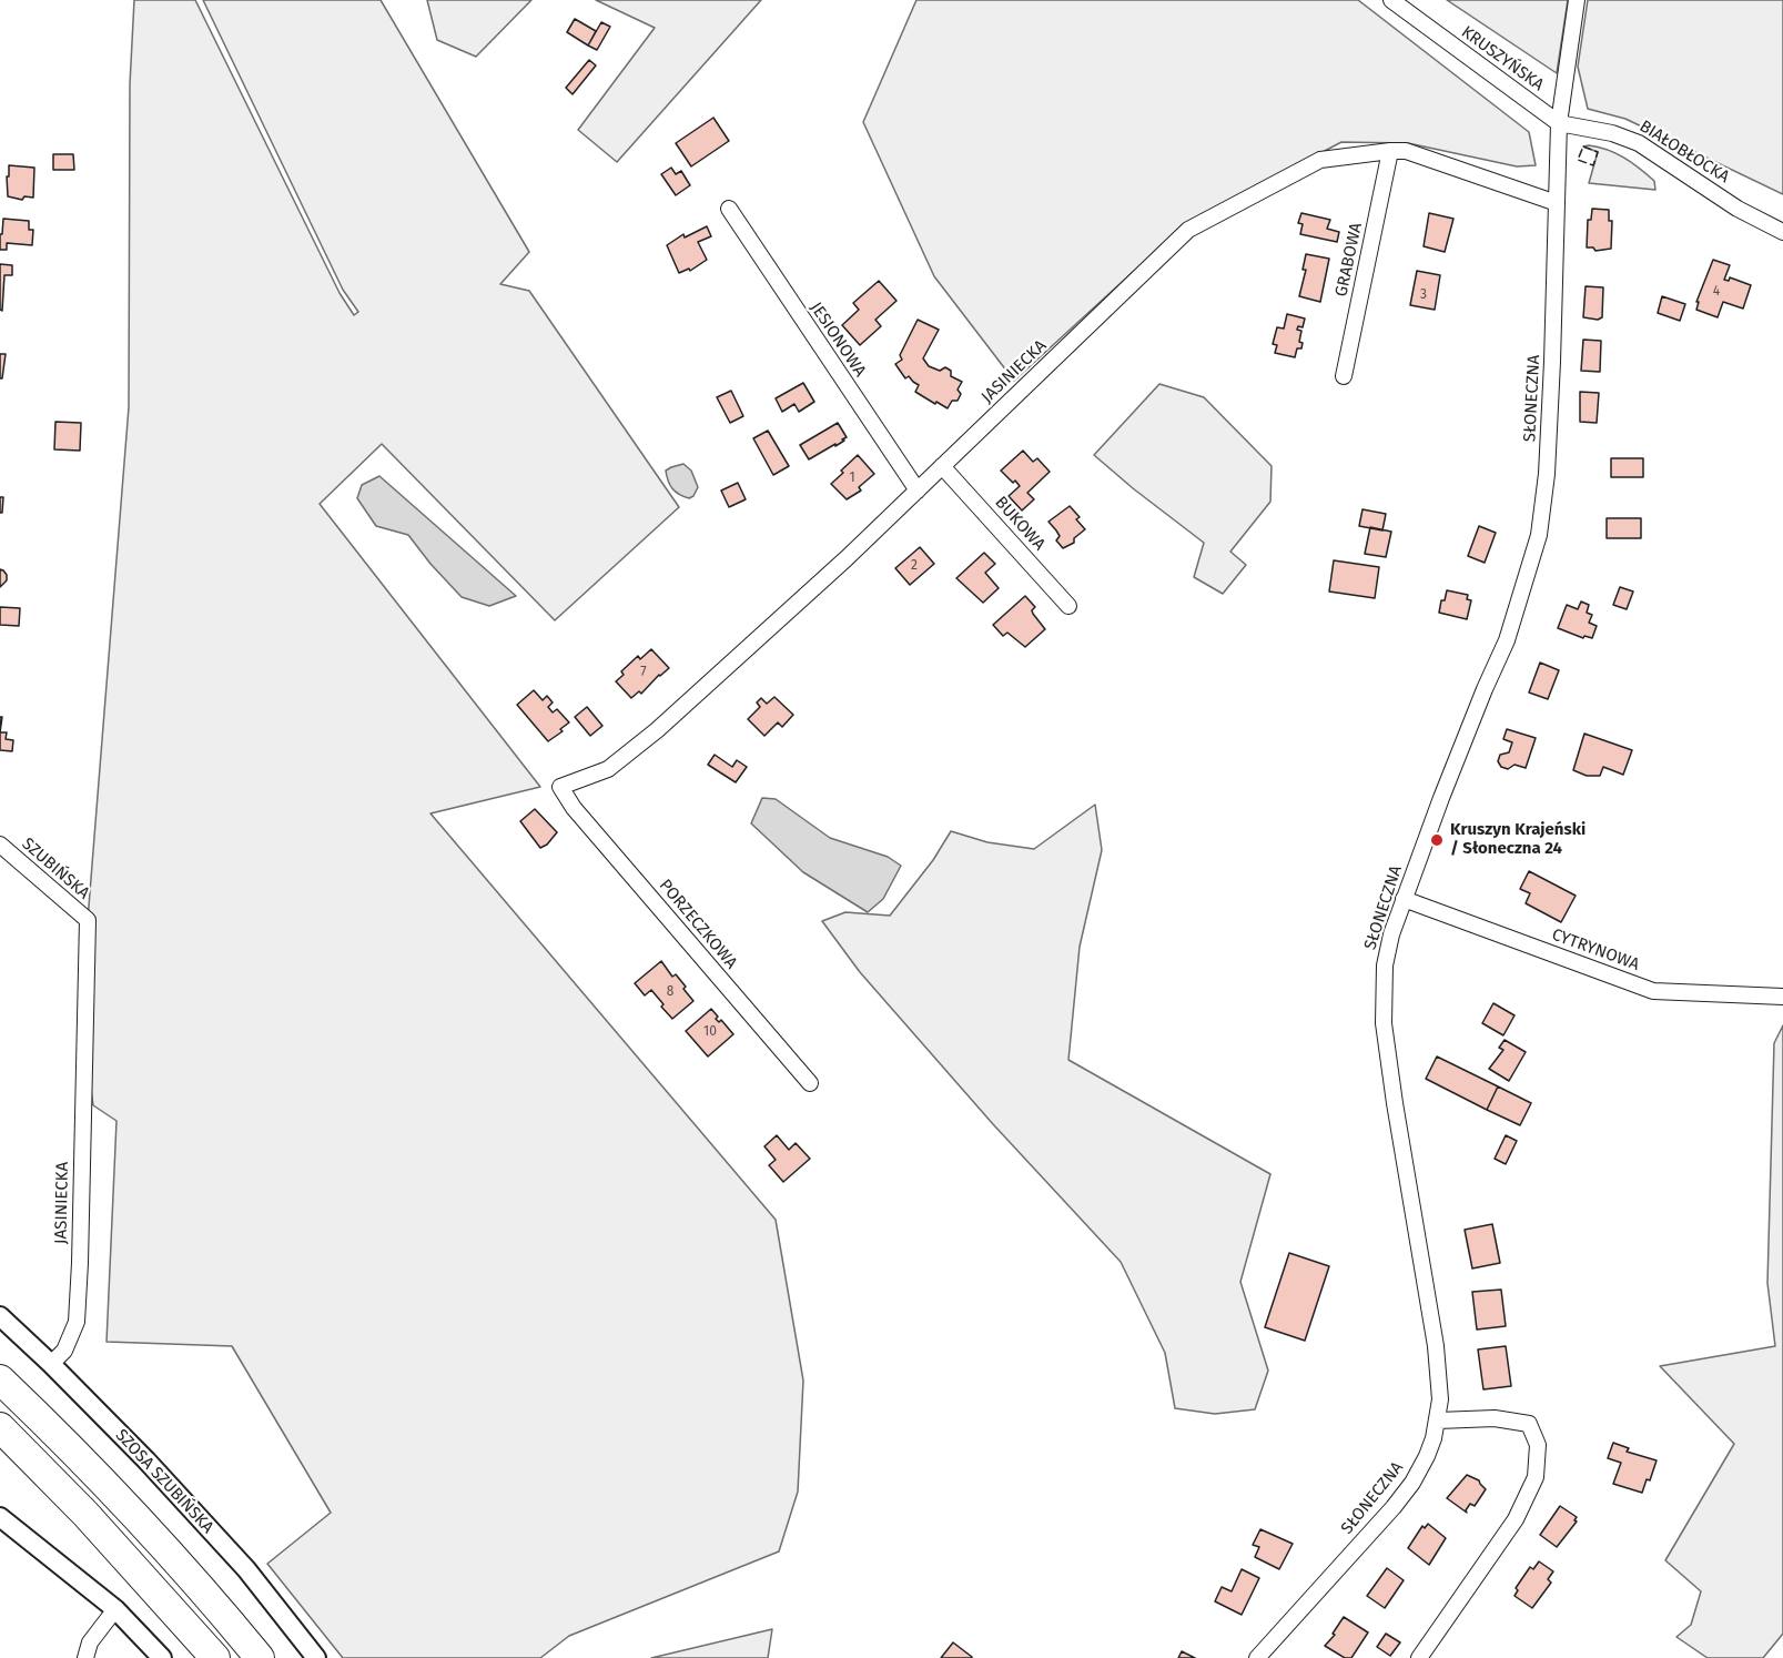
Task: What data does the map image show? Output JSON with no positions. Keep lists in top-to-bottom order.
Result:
{
  "streets": {
    "street": [
      "KRUSZYŃSKA",
      "BIAŁOBŁOCKA",
      "GRABOWA",
      "JESIONOWA",
      "JASINIECKA",
      "SŁONECZNA",
      "BUKOWA",
      "SZUBIŃSKA",
      "PORZECZKOWA",
      "CYTRYNOWA",
      "SZOSA SZUBIŃSKA"
    ]
  },
  "crossings": [
    ["KRUSZYŃSKA", "BIAŁOBŁOCKA"],
    ["KRUSZYŃSKA", "SŁONECZNA"],
    ["BIAŁOBŁOCKA", "SŁONECZNA"],
    ["GRABOWA", "JASINIECKA"],
    ["JESIONOWA", "JASINIECKA"],
    ["JASINIECKA", "SŁONECZNA"],
    ["JASINIECKA", "BUKOWA"],
    ["JASINIECKA", "SZUBIŃSKA"],
    ["JASINIECKA", "PORZECZKOWA"],
    ["JASINIECKA", "SZOSA SZUBIŃSKA"],
    ["SŁONECZNA", "CYTRYNOWA"]
  ],
  "places": ["Kruszyn Krajeński / Słoneczna 24"],
  "house_numbers": [
    "4",
    "3",
    "1",
    "2",
    "7",
    "8",
    "10"
  ]
}
